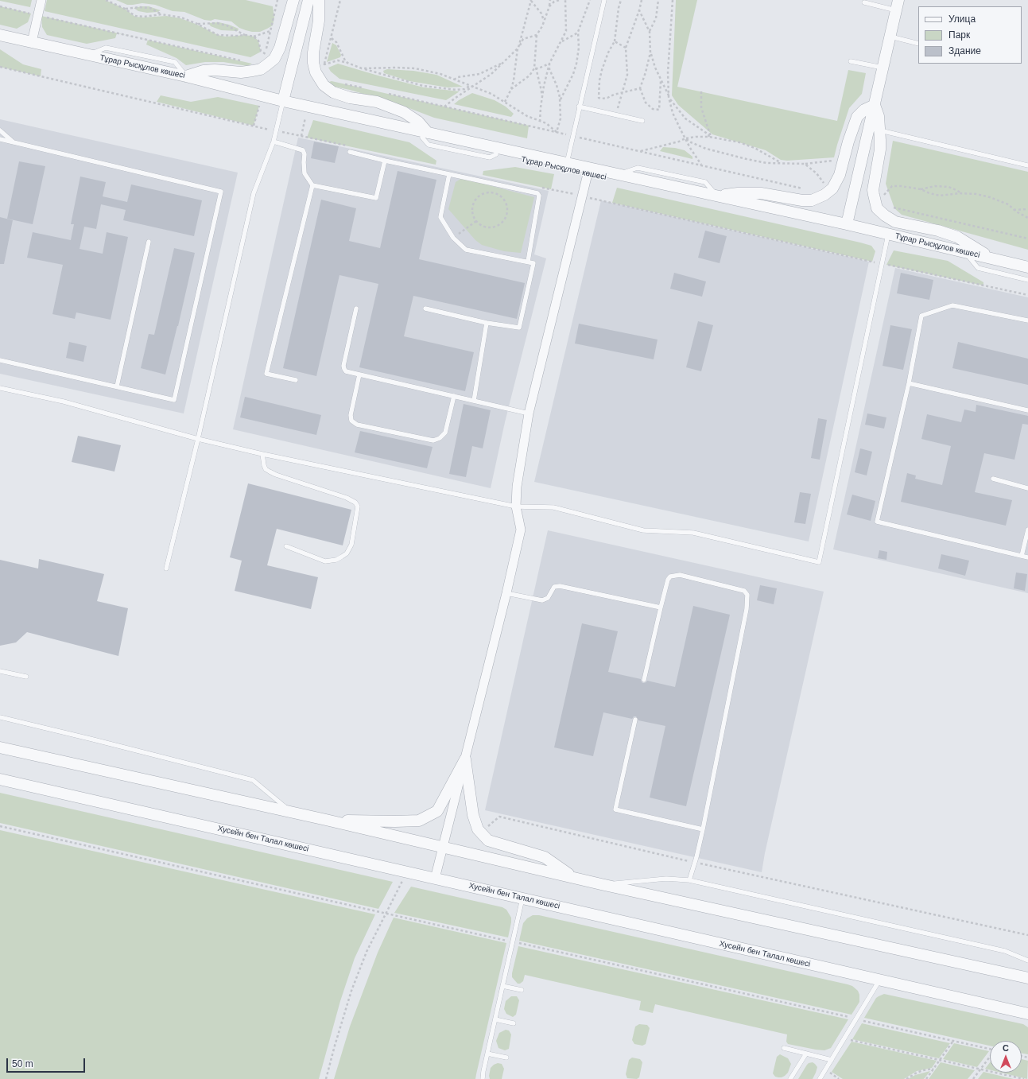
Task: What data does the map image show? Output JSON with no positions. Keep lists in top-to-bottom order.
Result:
{
  "streets": {
    "street": ["Тұрар Рысқұлов көшесі", "Хусейн бен Талал көшесі"]
  },
  "legend": ["Улица", "Парк", "Здание"],
  "scale_bar": "50 m",
  "north": "top"
}
